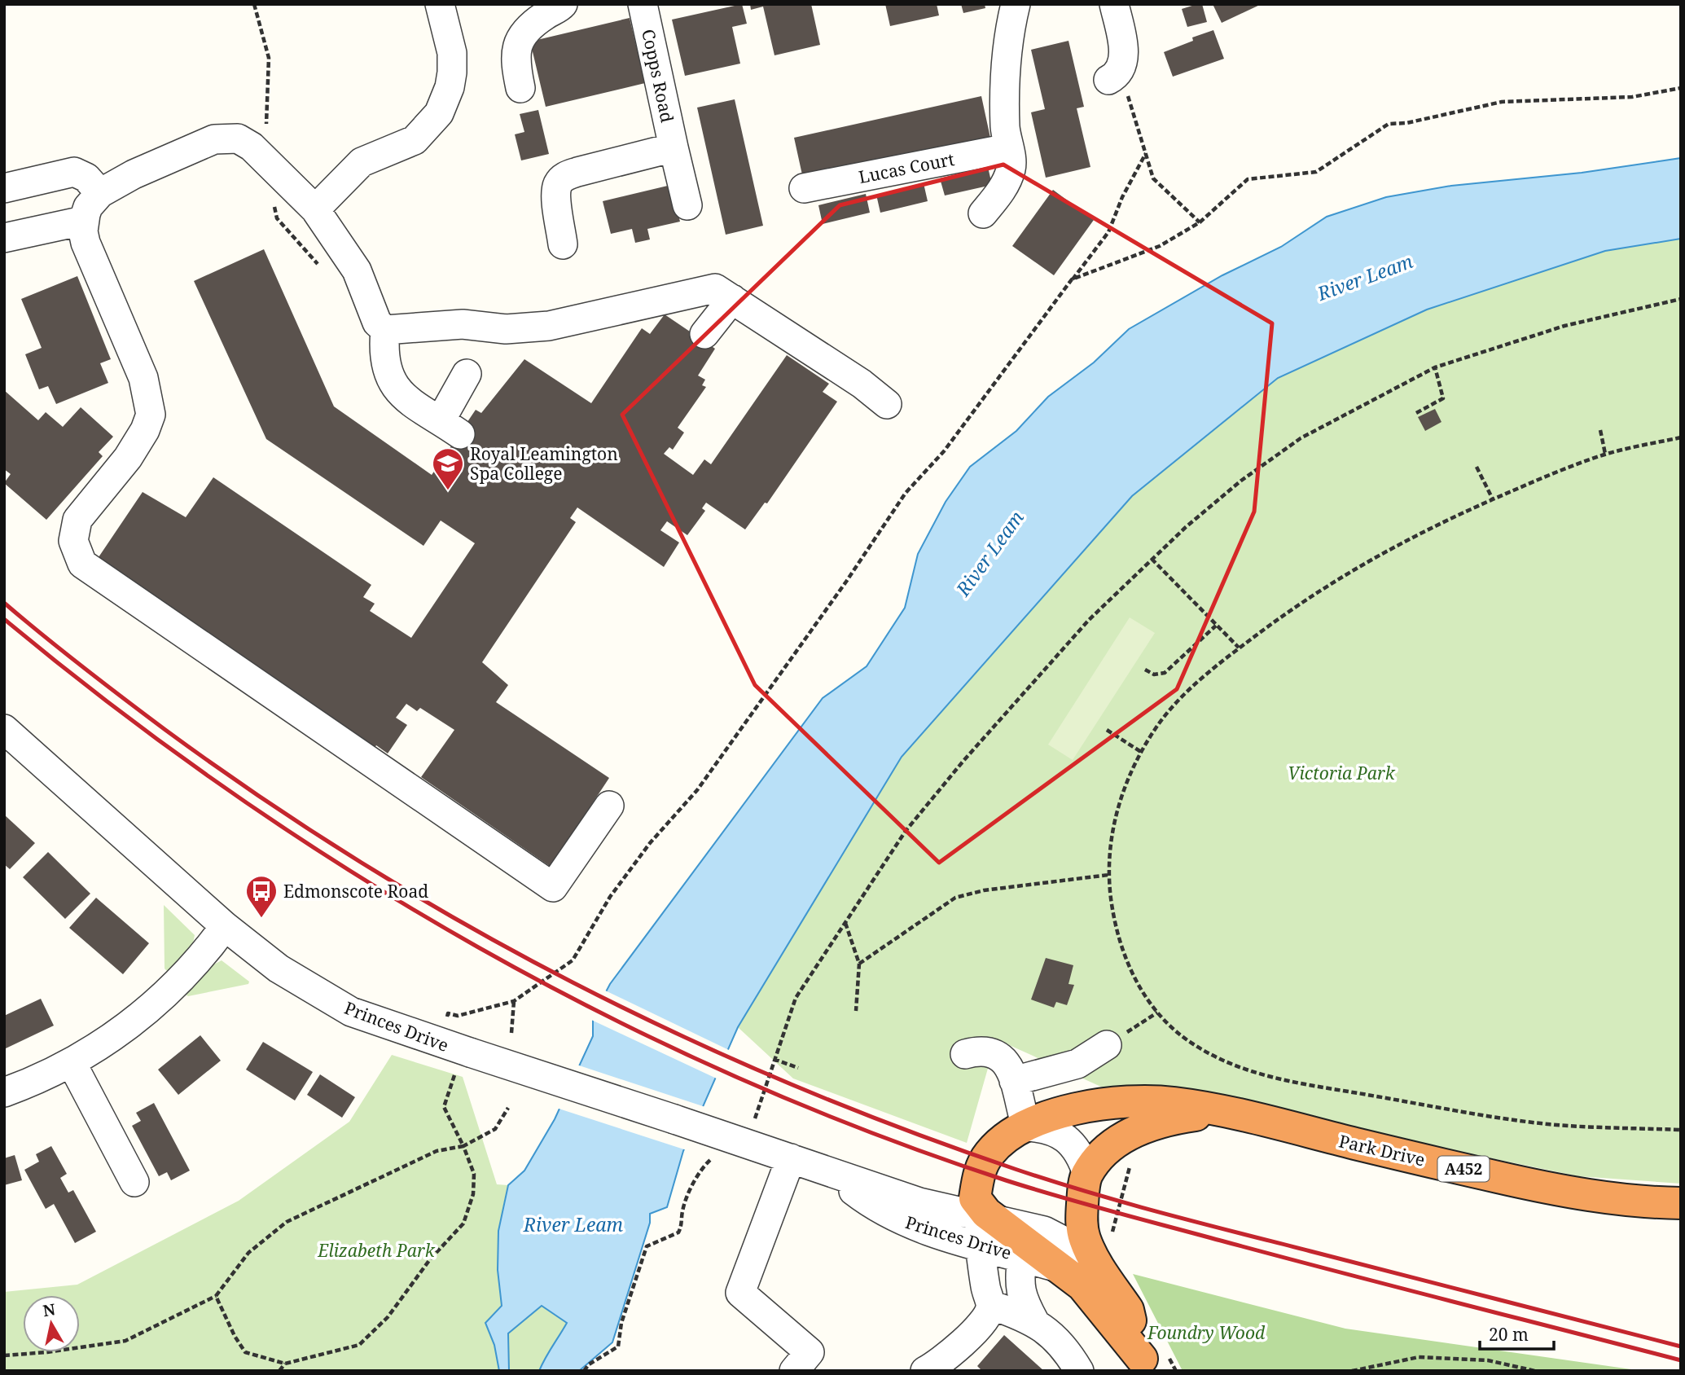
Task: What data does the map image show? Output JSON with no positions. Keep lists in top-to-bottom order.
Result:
{
  "streets": {
    "highway": ["Princes Drive", "Park Drive", "A452"],
    "street": ["Copps Road", "Lucas Court"]
  },
  "crossings": [
    ["Princes Drive", "Park Drive"]
  ],
  "water": ["River Leam"],
  "parks": ["Victoria Park", "Elizabeth Park", "Foundry Wood"],
  "places": {
    "school or university": ["Royal Leamington Spa College"],
    "bus stop": ["Edmonscote Road"]
  },
  "scale_bar": "20 m",
  "north": "top"
}
